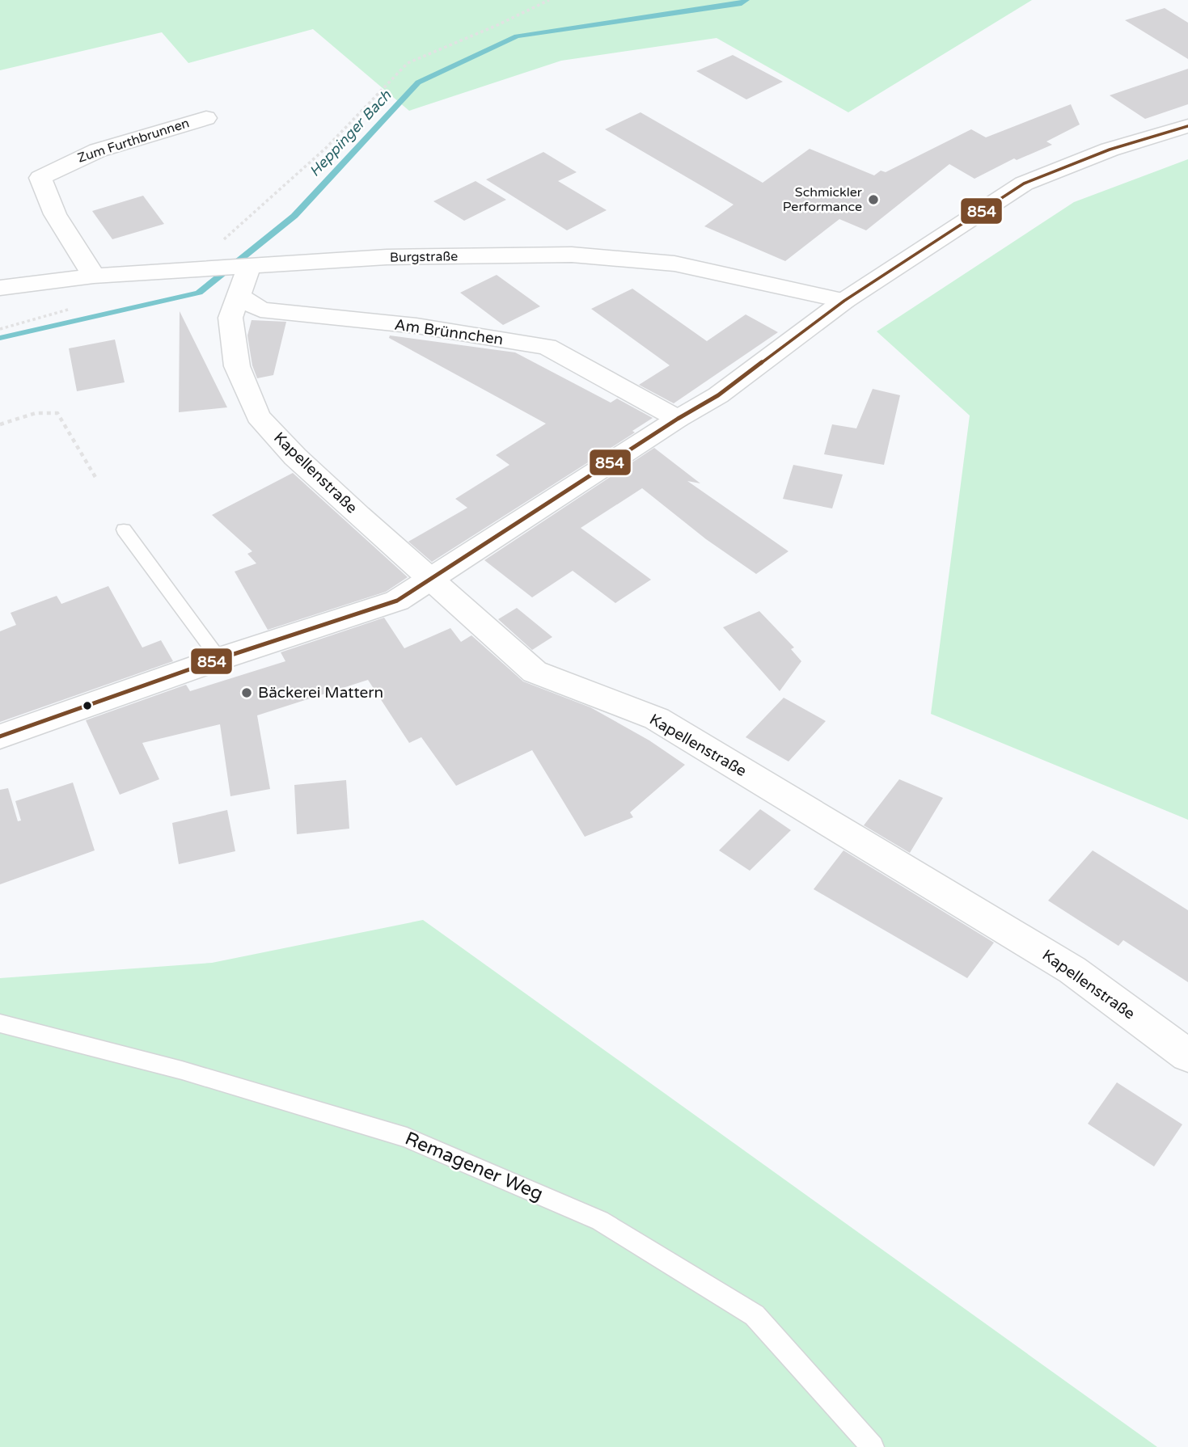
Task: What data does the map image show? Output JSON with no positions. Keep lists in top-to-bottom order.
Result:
{
  "streets": {
    "street": [
      "Zum Furthbrunnen",
      "Burgstraße",
      "Am Brünnchen",
      "Kapellenstraße"
    ],
    "lane": ["Remagener Weg"]
  },
  "crossings": [
    ["Zum Furthbrunnen", "Burgstraße"],
    ["Am Brünnchen", "Kapellenstraße"]
  ],
  "water": ["Heppinger Bach"],
  "places": ["Schmickler Performance", "Bäckerei Mattern"],
  "lines": ["transit line 854"]
}
